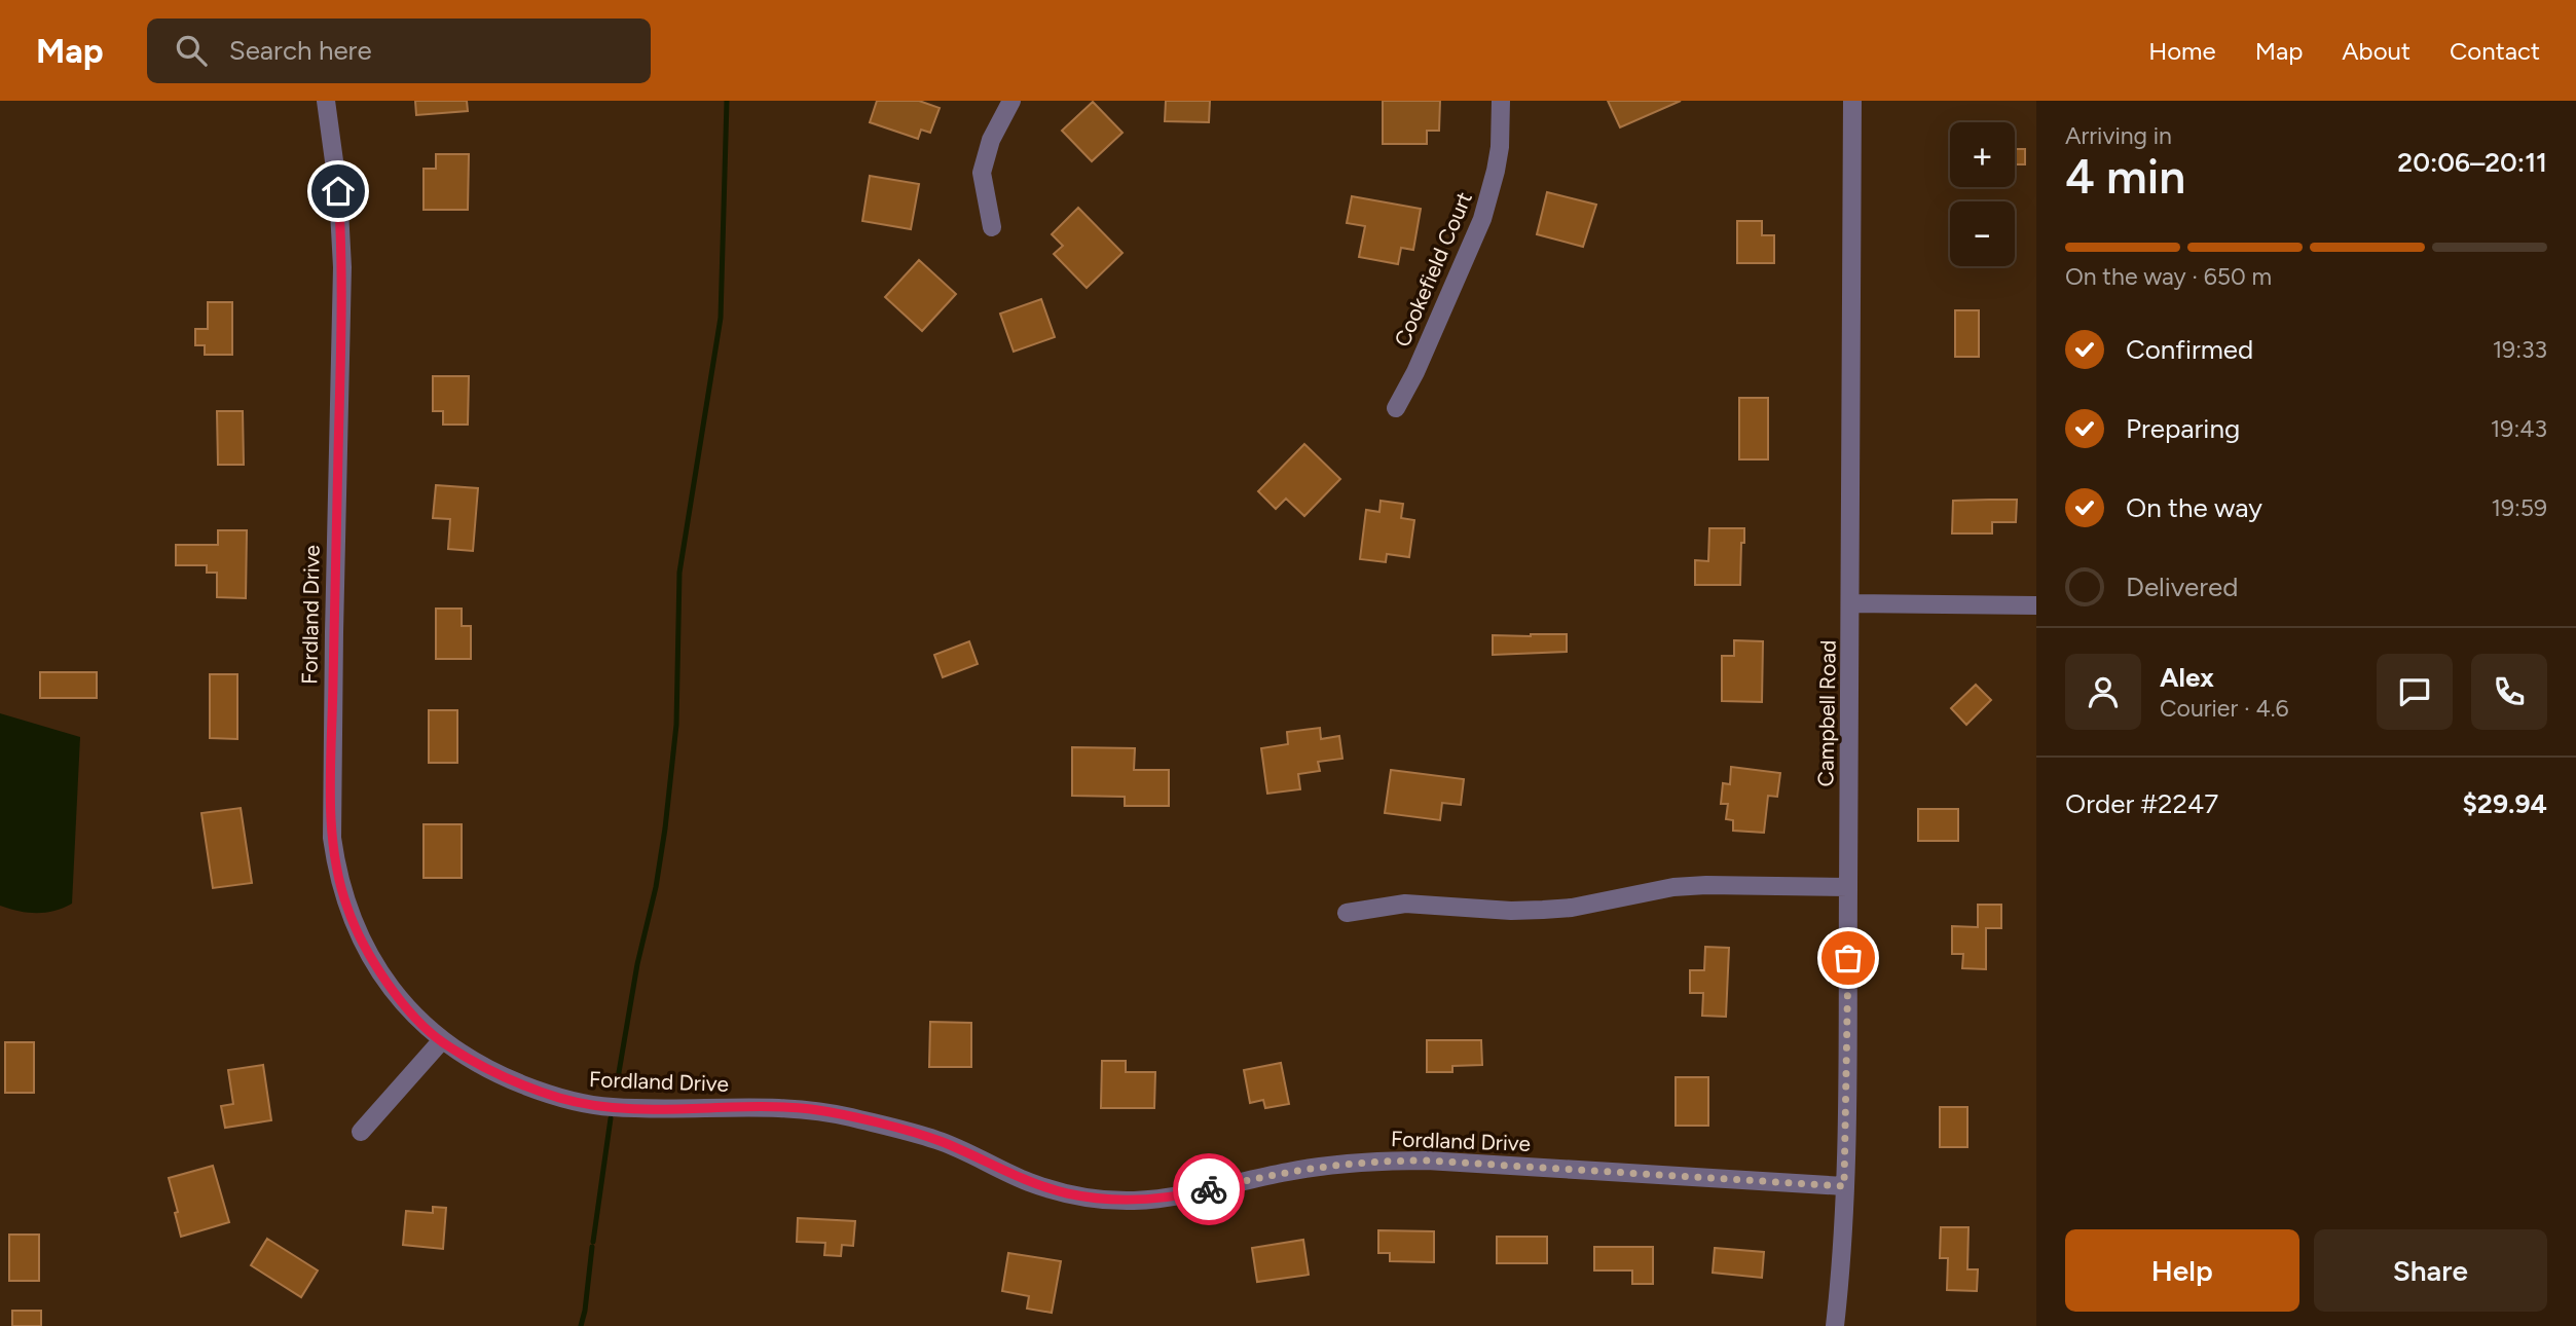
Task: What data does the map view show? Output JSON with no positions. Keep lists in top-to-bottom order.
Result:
{
  "streets": {
    "street": ["Cookefield Court", "Fordland Drive", "Campbell Road"]
  },
  "crossings": [
    ["Fordland Drive", "Campbell Road"]
  ],
  "page": {
    "header": "Map",
    "search": "Search here",
    "nav": [
      "Home",
      "Map",
      "About",
      "Contact"
    ],
    "heading": ["4 min", "Arriving in", "20:06–20:11"],
    "panel": [
      "Alex",
      "Courier · 4.6",
      "Order #2247",
      "$29.94"
    ],
    "map_buttons": ["+", "−"],
    "bar": "On the way · 650 m",
    "list": [
      ["Confirmed", "19:33"],
      ["Preparing", "19:43"],
      ["On the way", "19:59"],
      "Delivered"
    ],
    "buttons": ["Help", "Share"]
  }
}
